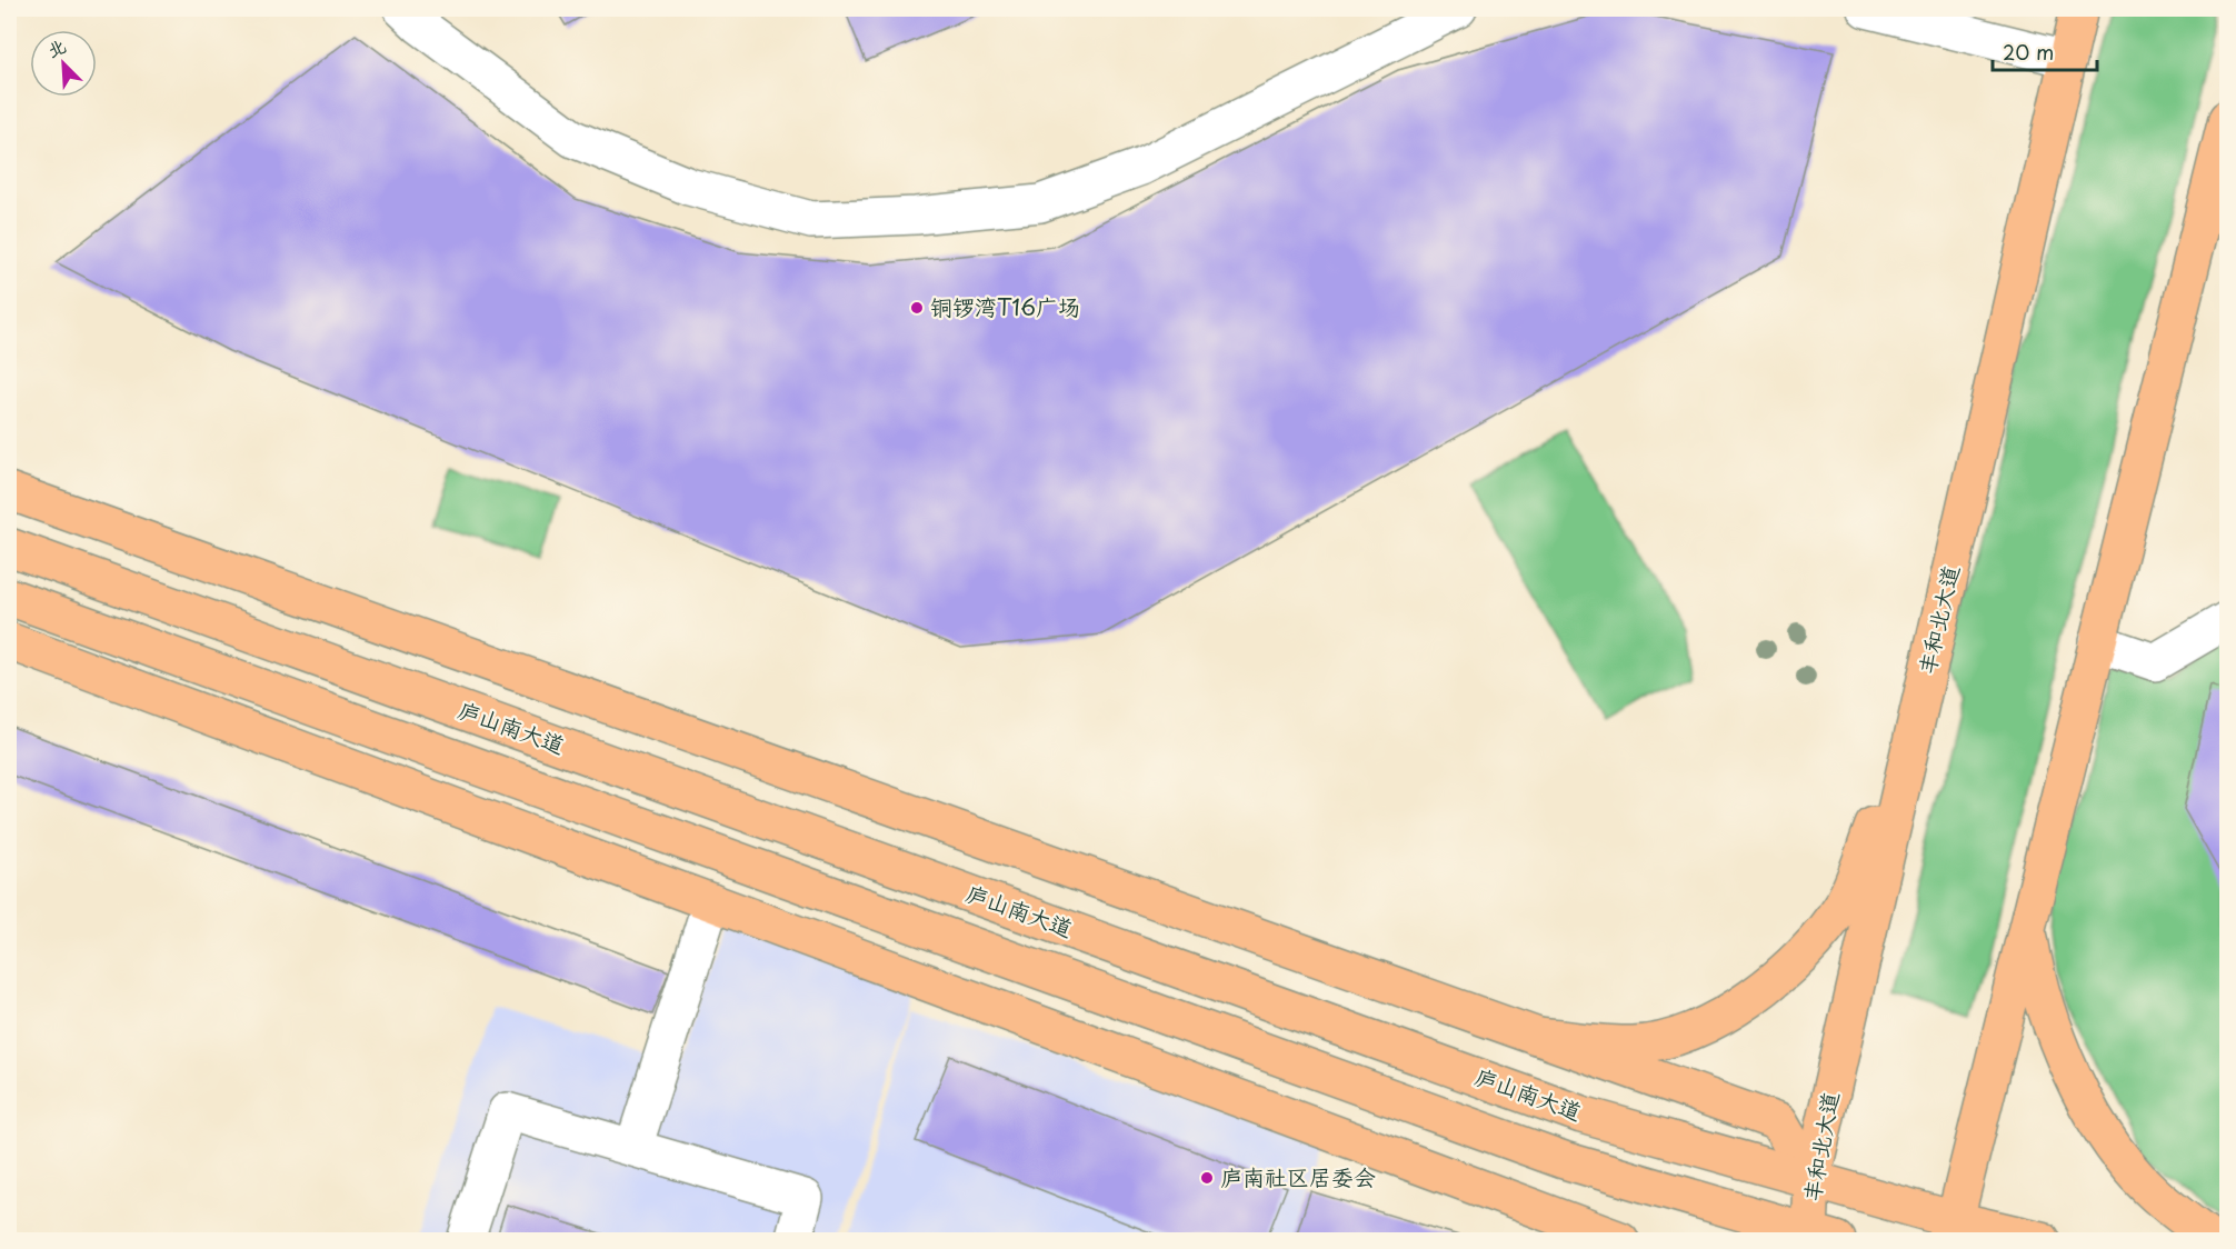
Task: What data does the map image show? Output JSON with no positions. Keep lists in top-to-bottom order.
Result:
{
  "streets": {
    "main road": ["丰和北大道", "庐山南大道"]
  },
  "crossings": [
    ["丰和北大道", "庐山南大道"]
  ],
  "places": ["铜锣湾T16广场", "庐南社区居委会"],
  "scale_bar": "20 m",
  "north": "top left"
}
